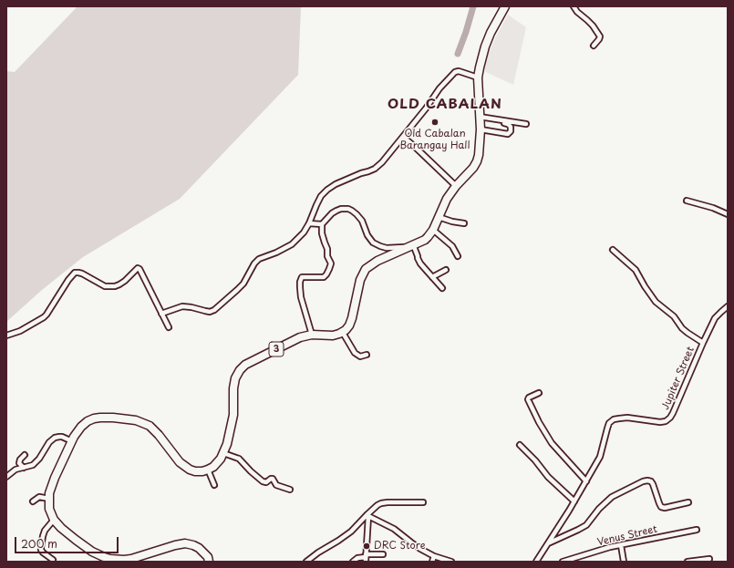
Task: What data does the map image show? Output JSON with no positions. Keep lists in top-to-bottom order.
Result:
{
  "streets": {
    "highway": ["3"],
    "street": ["Jupiter Street", "Venus Street"]
  },
  "districts": ["OLD CABALAN"],
  "places": ["Old Cabalan Barangay Hall", "DRC Store"],
  "scale_bar": "200 m"
}
